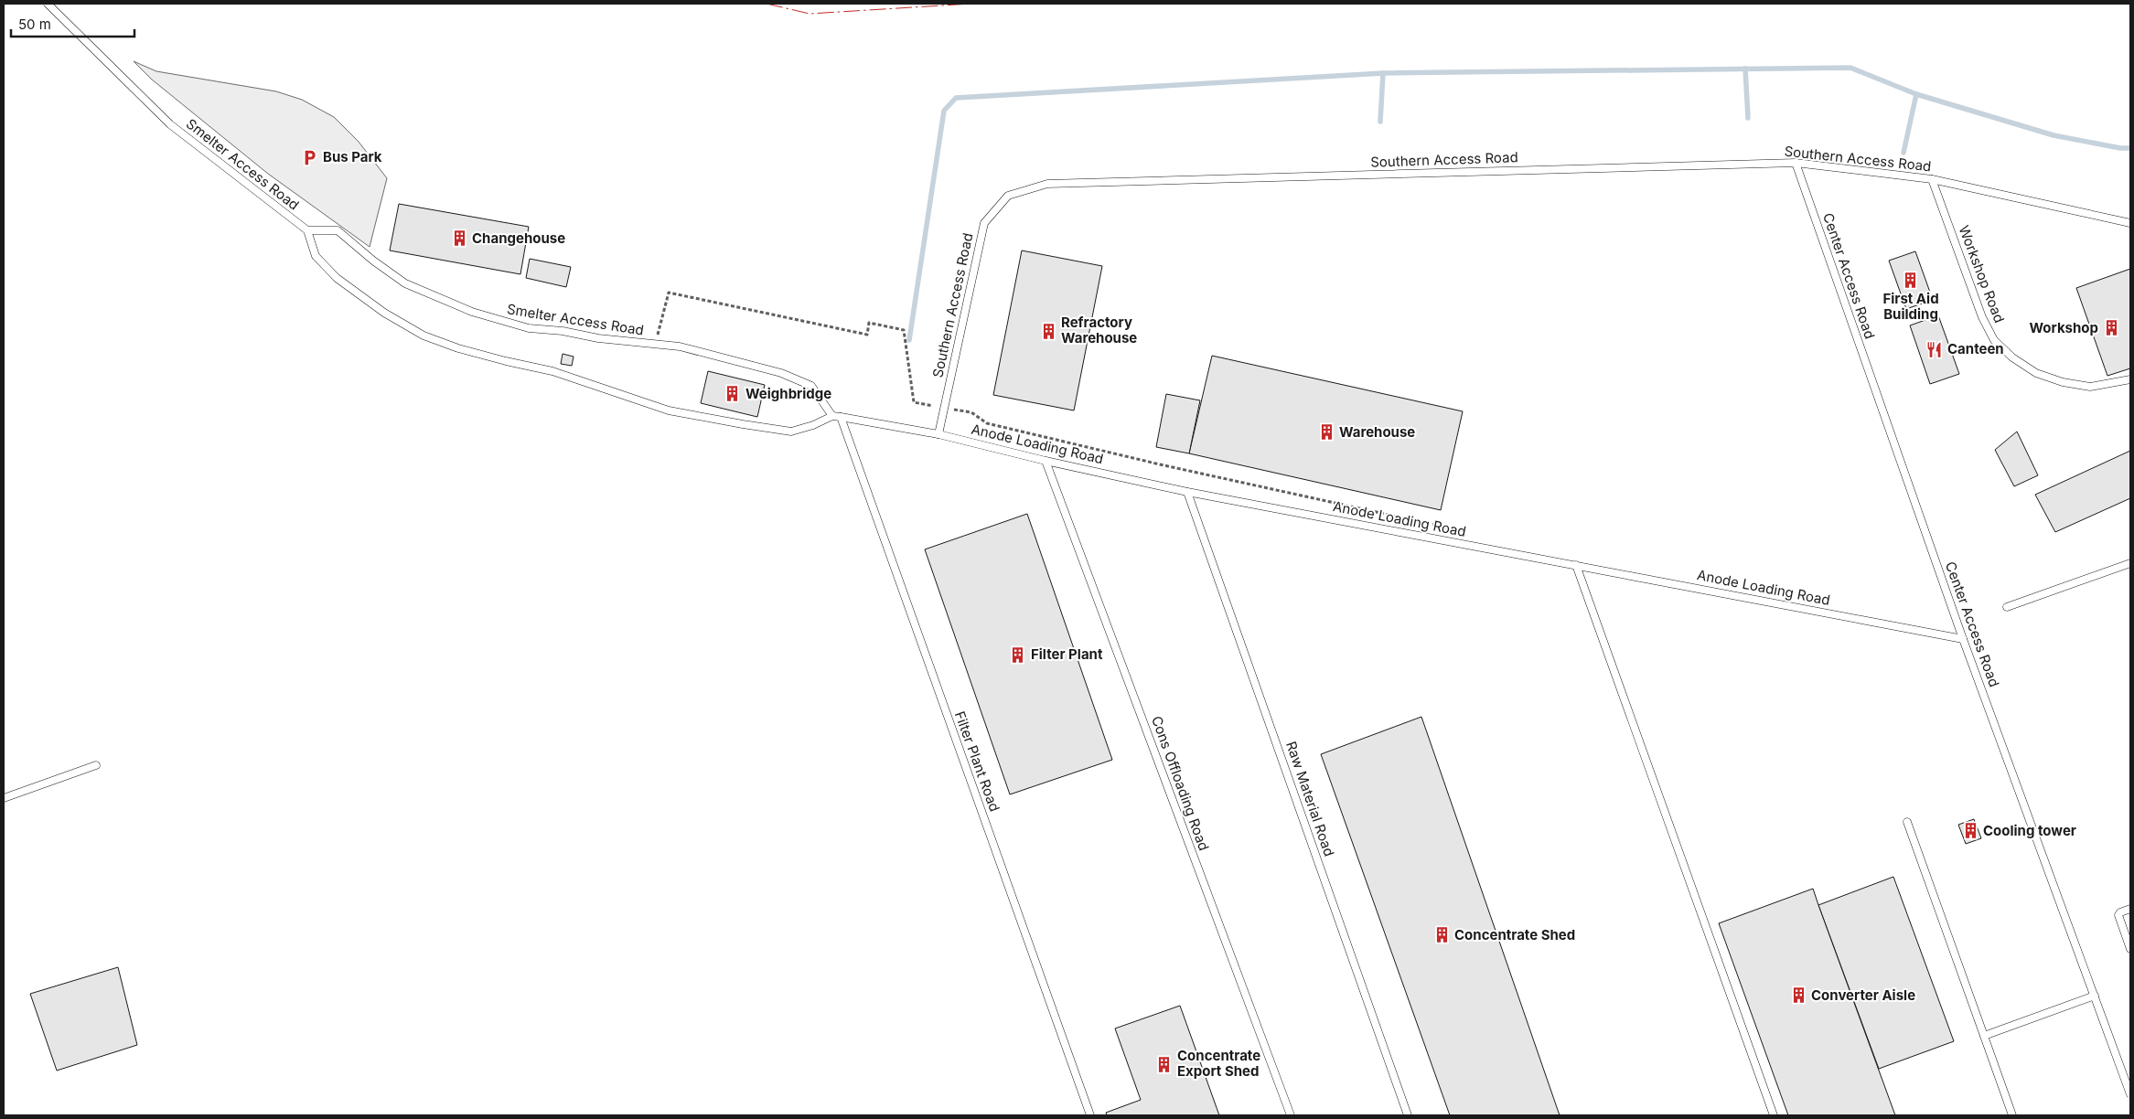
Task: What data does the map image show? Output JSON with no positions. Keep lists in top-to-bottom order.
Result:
{
  "streets": {
    "lane": [
      "Southern Access Road",
      "Smelter Access Road",
      "Workshop Road",
      "Center Access Road",
      "Anode Loading Road",
      "Filter Plant Road",
      "Cons Offloading Road",
      "Raw Material Road"
    ]
  },
  "crossings": [
    ["Southern Access Road", "Workshop Road"],
    ["Southern Access Road", "Center Access Road"],
    ["Southern Access Road", "Anode Loading Road"],
    ["Smelter Access Road", "Anode Loading Road"],
    ["Center Access Road", "Anode Loading Road"],
    ["Anode Loading Road", "Filter Plant Road"],
    ["Anode Loading Road", "Cons Offloading Road"],
    ["Anode Loading Road", "Raw Material Road"]
  ],
  "places": {
    "parking": ["Bus Park"],
    "building": [
      "Changehouse",
      "First Aid Building",
      "Workshop",
      "Refractory Warehouse",
      "Weighbridge",
      "Warehouse",
      "Filter Plant",
      "Cooling tower",
      "Concentrate Shed",
      "Converter Aisle",
      "Concentrate Export Shed"
    ],
    "restaurant": ["Canteen"]
  },
  "scale_bar": "50 m"
}
